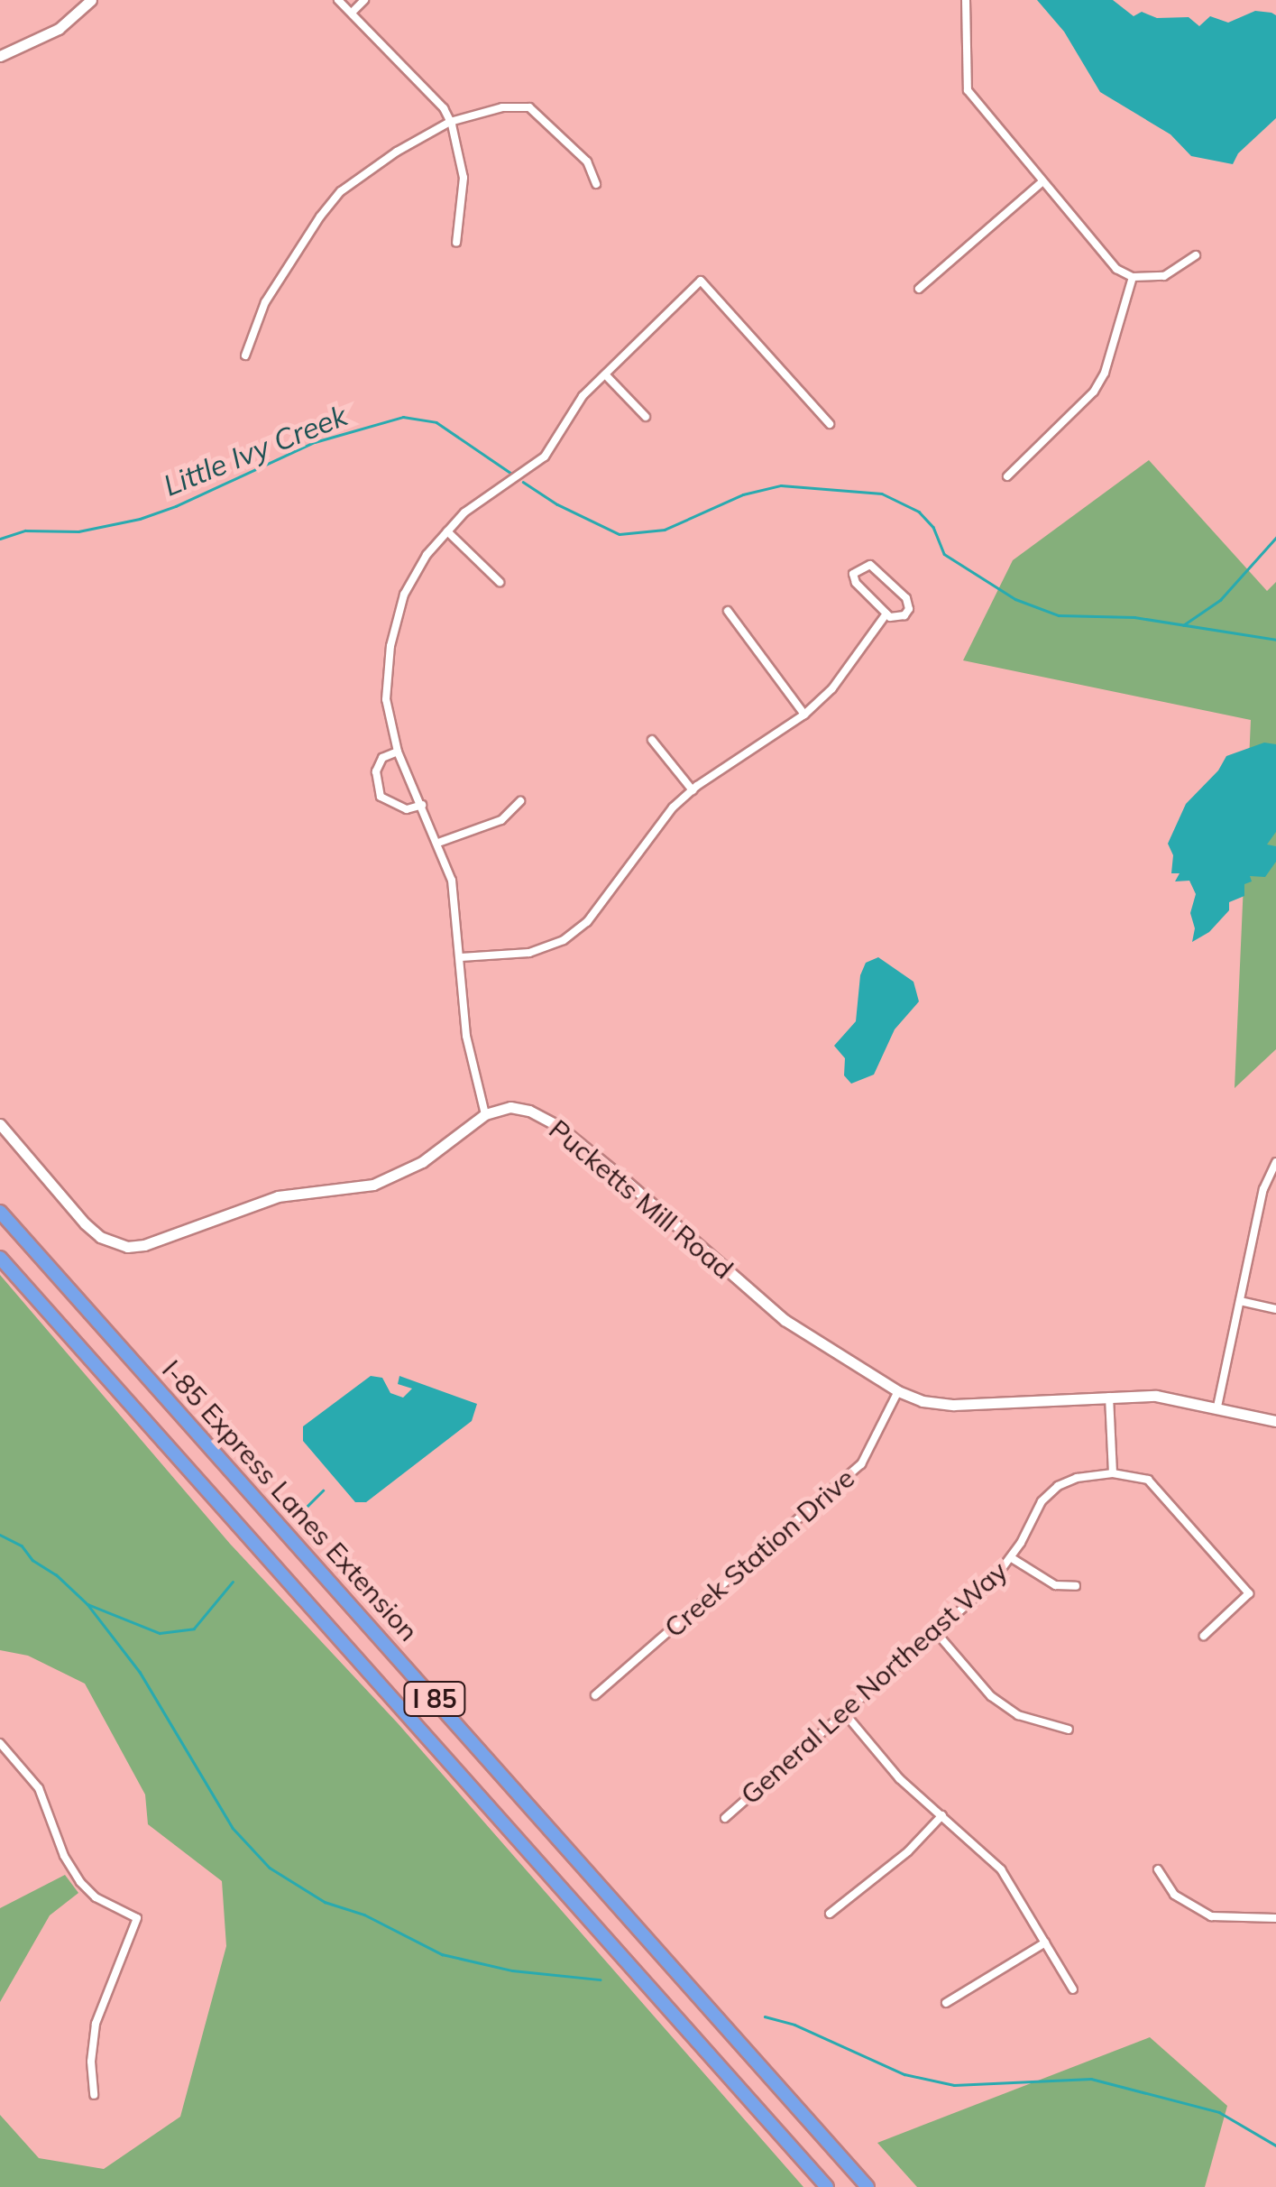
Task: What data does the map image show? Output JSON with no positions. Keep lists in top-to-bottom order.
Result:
{
  "streets": {
    "highway": ["I-85 Express Lanes Extension", "I 85"],
    "street": ["Pucketts Mill Road", "Creek Station Drive", "General Lee Northeast Way"]
  },
  "crossings": [
    ["Pucketts Mill Road", "Creek Station Drive"]
  ],
  "water": ["Little Ivy Creek"]
}
